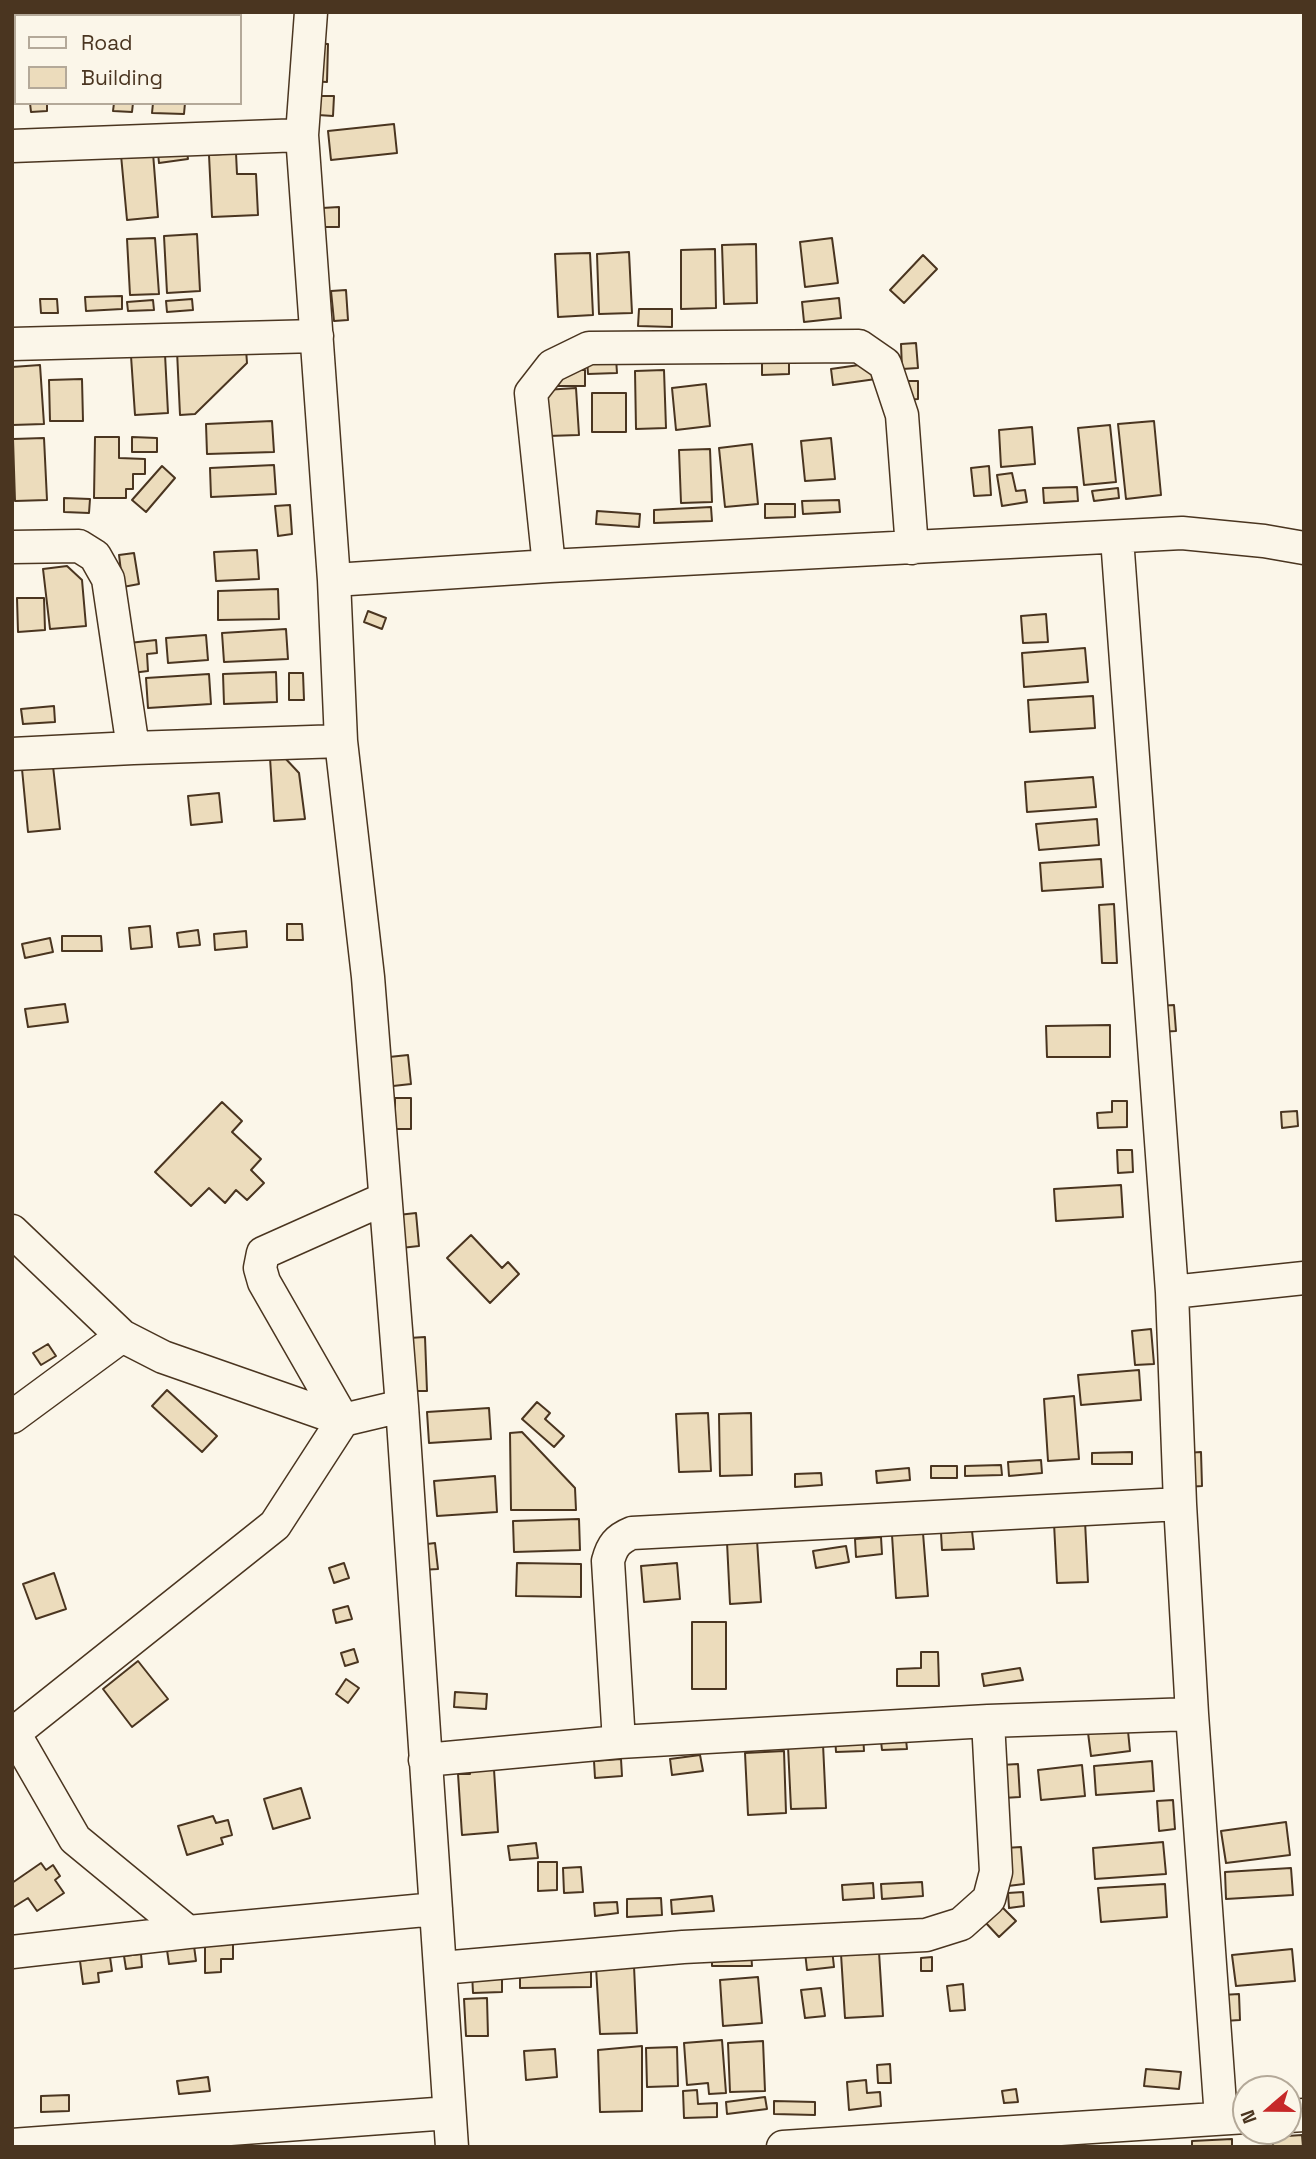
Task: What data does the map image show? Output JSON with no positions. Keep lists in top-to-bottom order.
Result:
{
  "legend": ["Road", "Building"],
  "north": "left"
}
